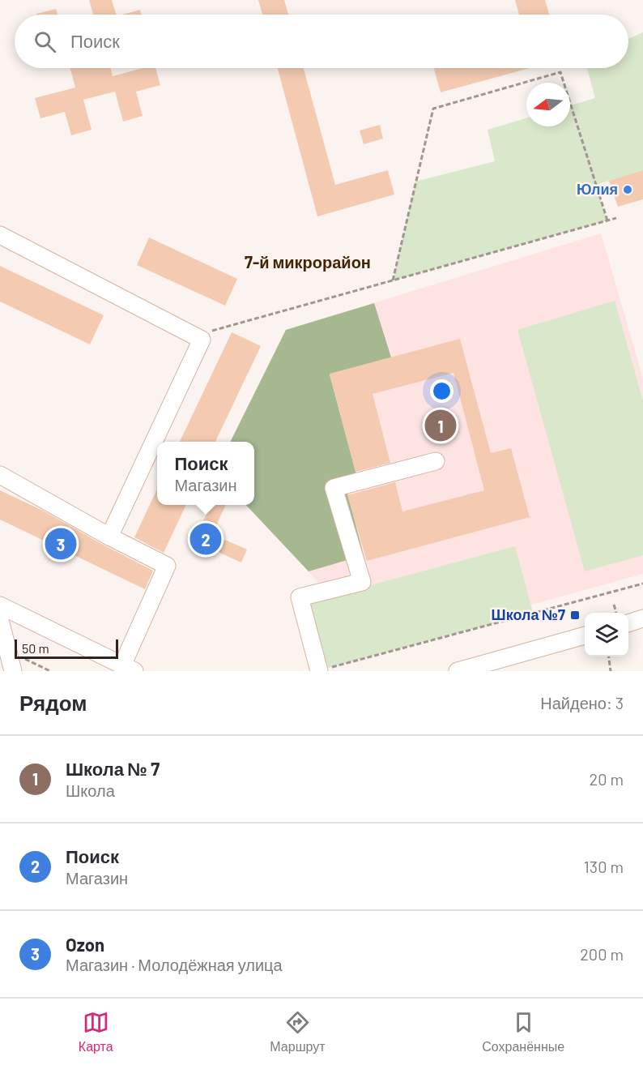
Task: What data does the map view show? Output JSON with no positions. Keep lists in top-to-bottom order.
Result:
{
  "districts": ["7-й микрорайон"],
  "places": {
    "other": ["Юлия"],
    "transit": ["Школа №7"]
  },
  "scale_bar": "50 m",
  "north": "left",
  "page": {
    "search": "Поиск",
    "pins": ["1", "2", "3"],
    "popup": ["Поиск", "Магазин"],
    "scale": "50 m",
    "heading": ["Рядом", "Найдено: 3"],
    "list": [
      {
        "mark": "1",
        "name": "Школа № 7",
        "note": "Школа",
        "value": "20 m"
      },
      {
        "mark": "2",
        "name": "Поиск",
        "note": "Магазин",
        "value": "130 m"
      },
      {
        "mark": "3",
        "name": "Ozon",
        "note": "Магазин · Молодёжная улица",
        "value": "200 m"
      }
    ],
    "nav": ["Карта", "Маршрут", "Сохранённые"]
  }
}
